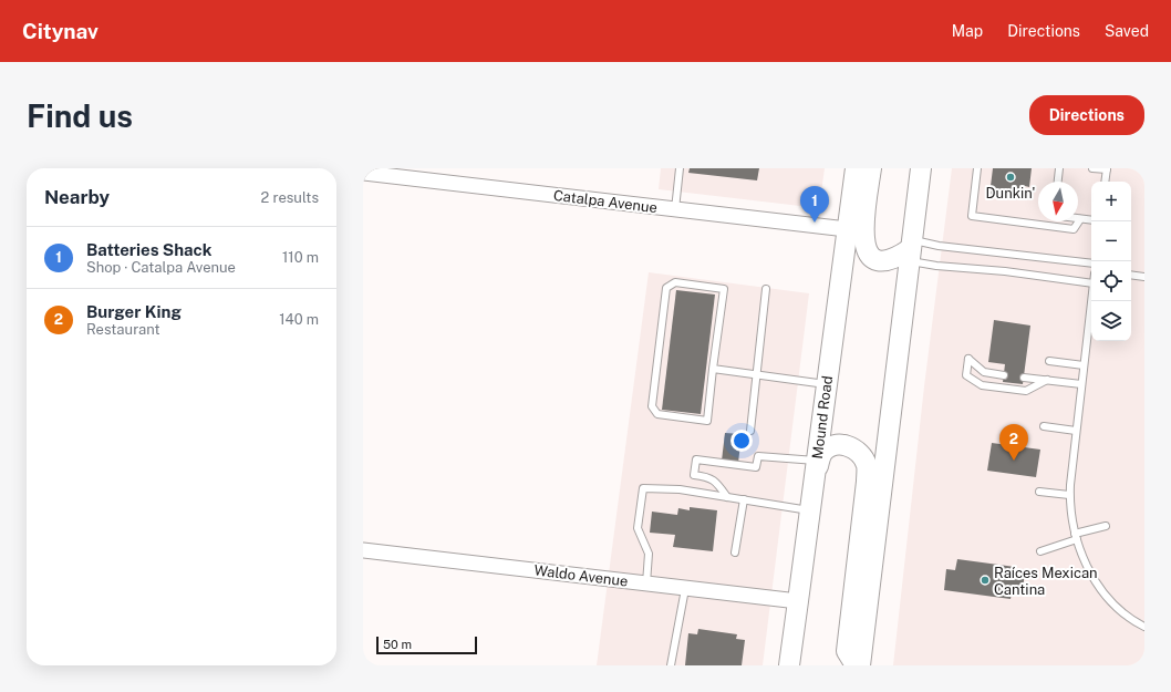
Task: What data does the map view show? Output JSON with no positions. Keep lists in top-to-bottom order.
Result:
{
  "streets": {
    "main road": ["Mound Road"],
    "street": ["Catalpa Avenue", "Waldo Avenue"]
  },
  "crossings": [
    ["Catalpa Avenue", "Mound Road"],
    ["Mound Road", "Waldo Avenue"]
  ],
  "places": ["Dunkin'", "Raíces Mexican Cantina"],
  "scale_bar": "50 m",
  "north": "bottom",
  "page": {
    "header": "Citynav",
    "nav": ["Map", "Directions", "Saved"],
    "buttons": "Directions",
    "title": "Find us",
    "heading": ["Nearby", "2 results"],
    "map_buttons": ["+", "−"],
    "pins": ["1", "2"],
    "list": [
      {
        "mark": "1",
        "name": "Batteries Shack",
        "note": "Shop · Catalpa Avenue",
        "value": "110 m"
      },
      {
        "mark": "2",
        "name": "Burger King",
        "note": "Restaurant",
        "value": "140 m"
      }
    ],
    "scale": "50 m"
  }
}
